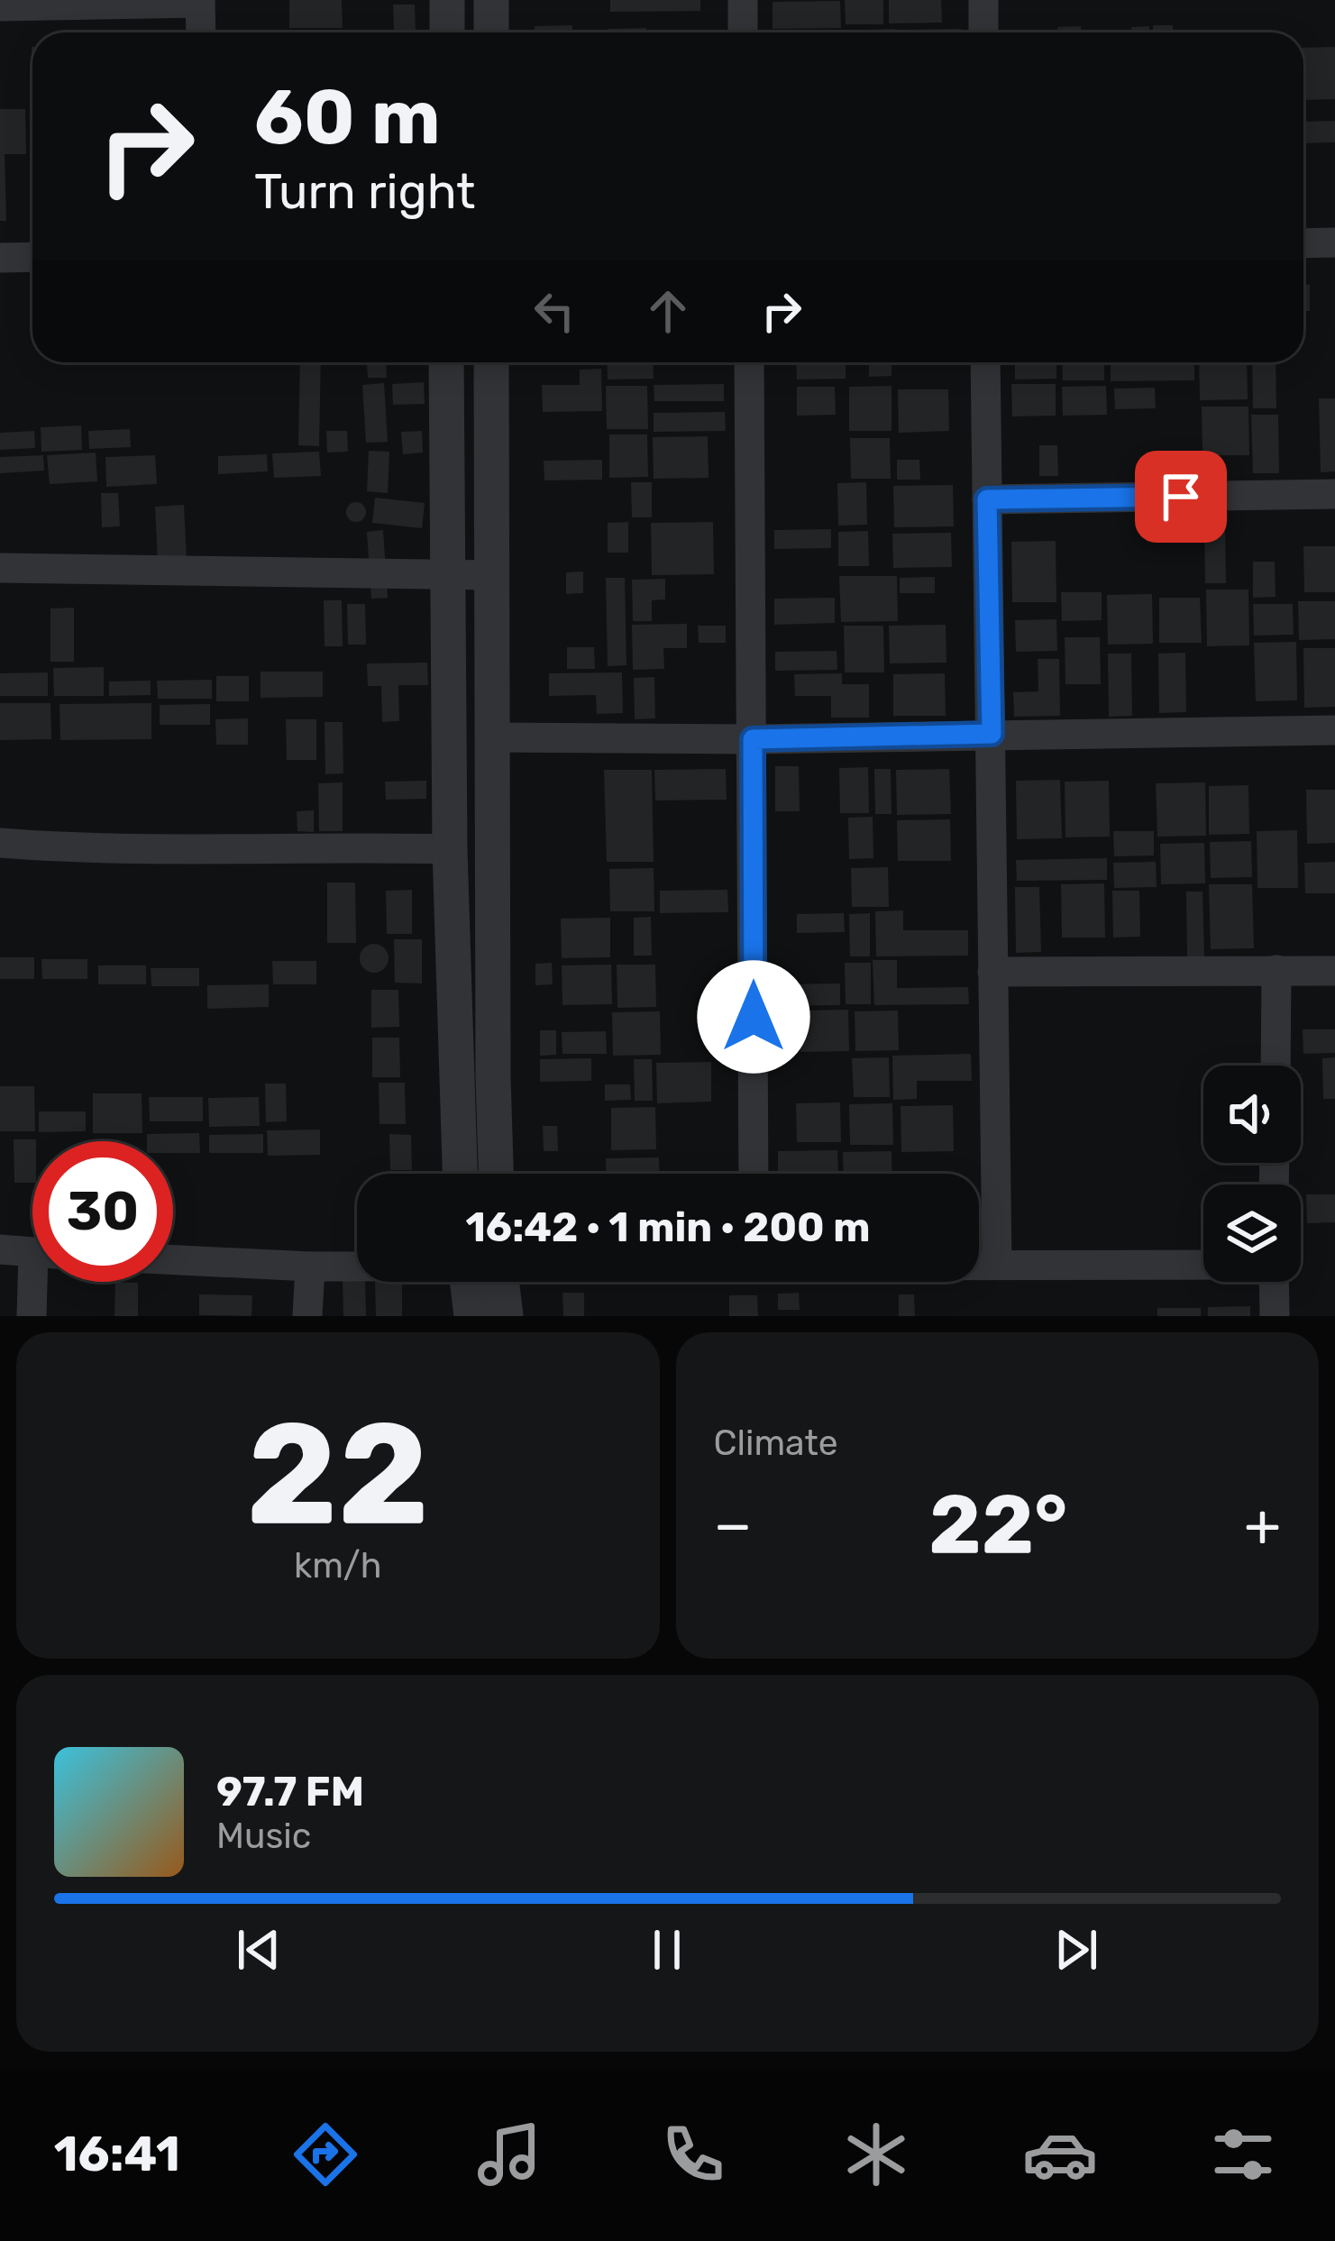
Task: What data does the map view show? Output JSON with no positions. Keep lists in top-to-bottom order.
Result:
{
  "page": {
    "turn": ["60 m", "Turn right"],
    "limit": "30",
    "trip": "16:42 · 1 min · 200 m",
    "tile": [
      ["22", "km/h"],
      "Climate"
    ],
    "heat": ["−", "22°", "+"],
    "song": ["97.7 FM", "Music"],
    "tabs": "16:41"
  }
}
